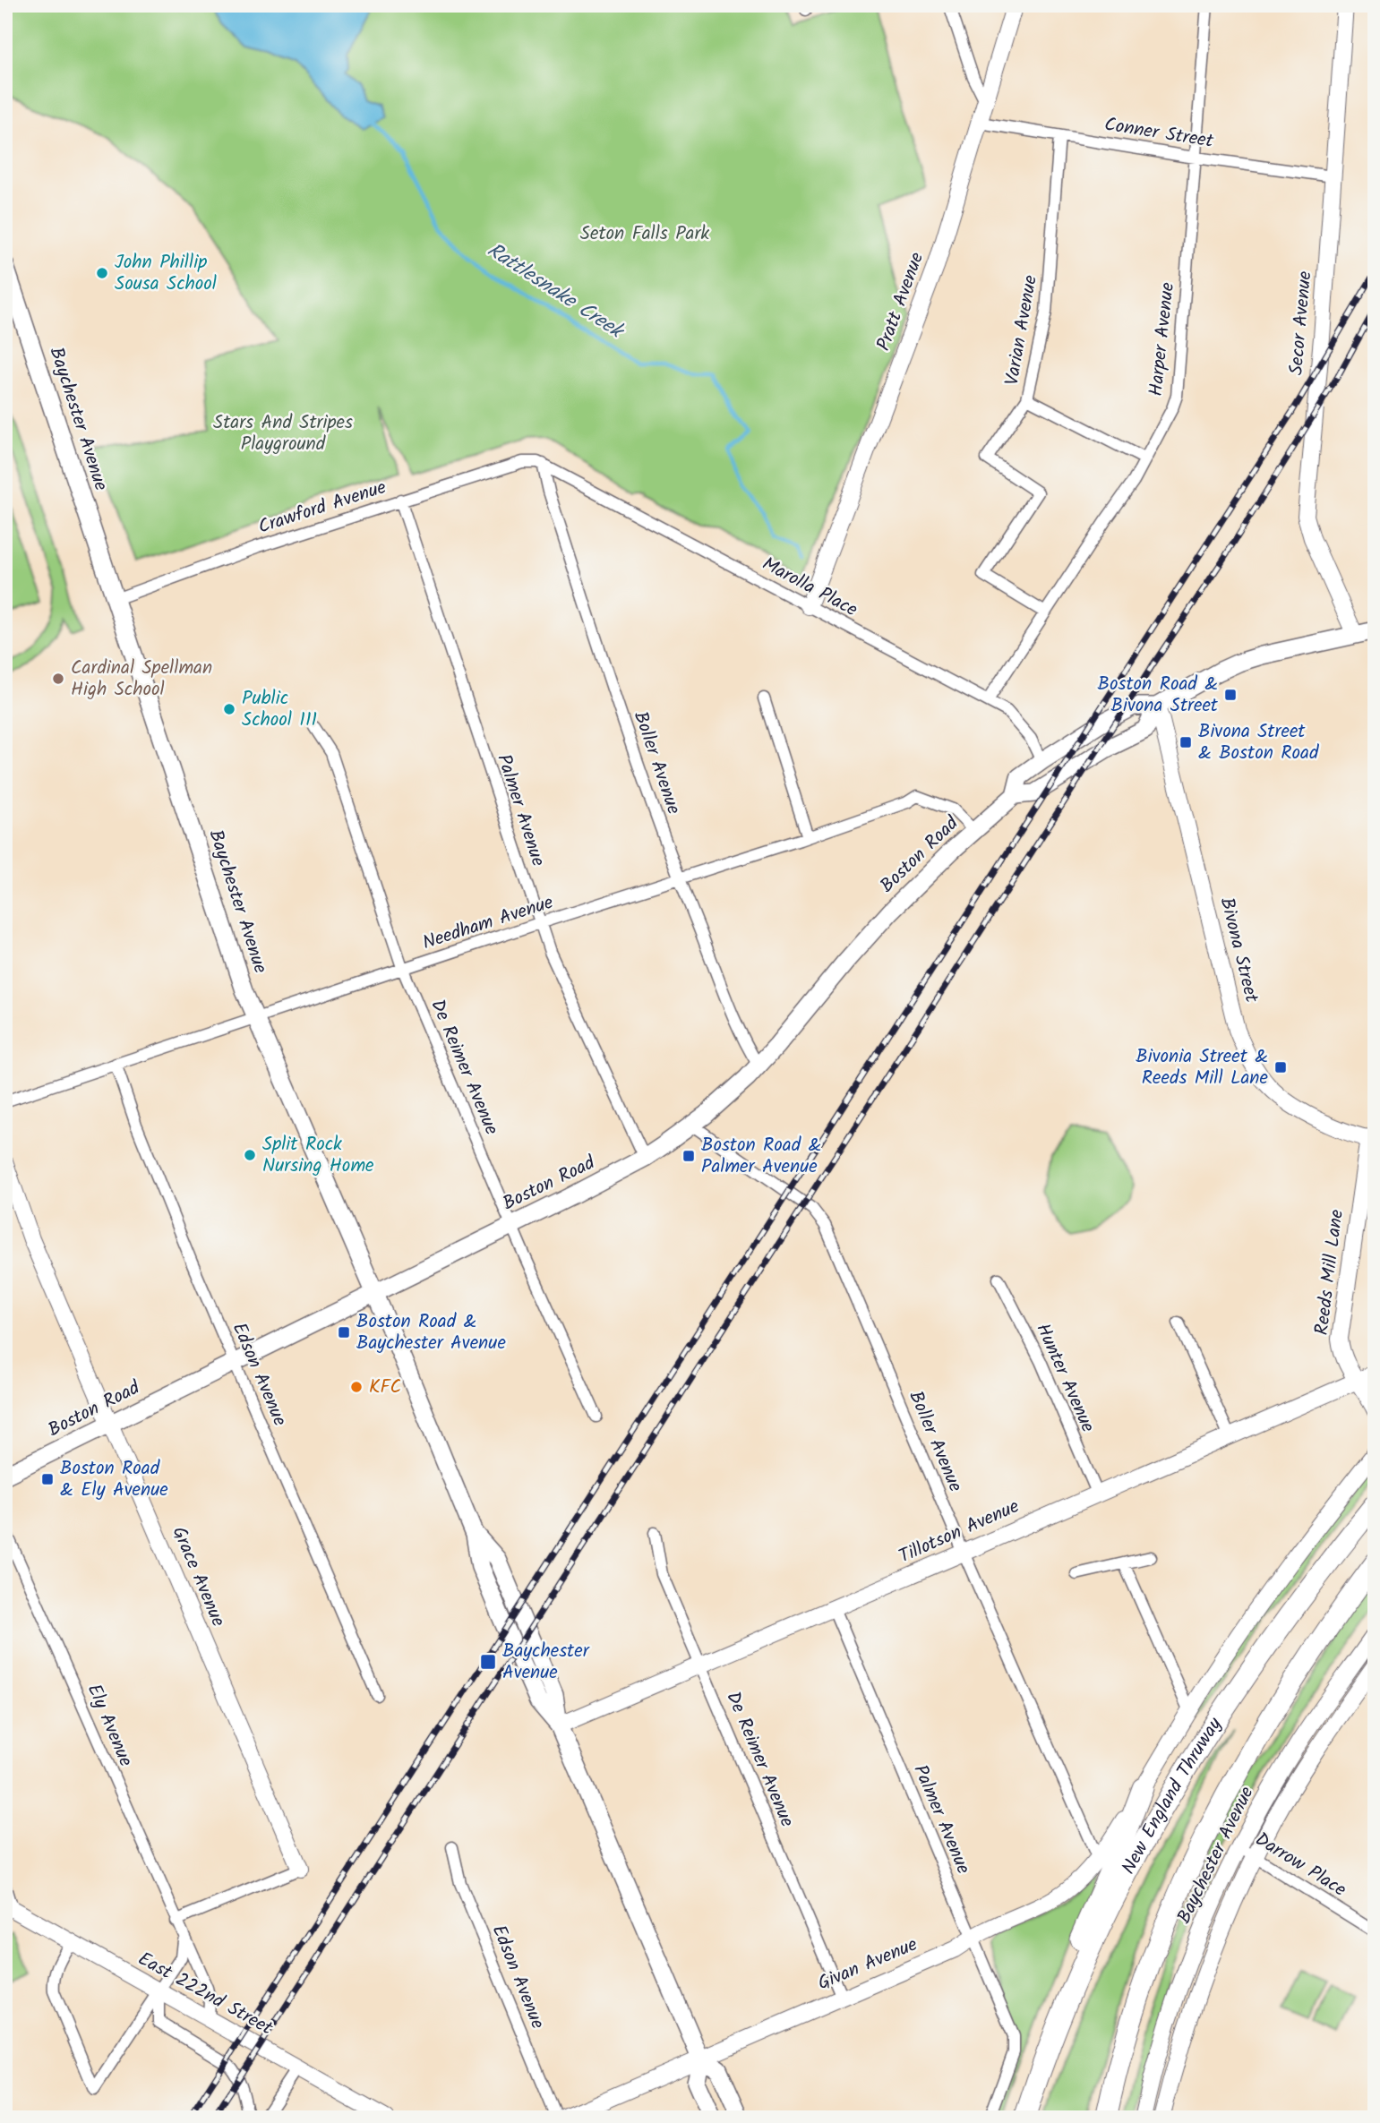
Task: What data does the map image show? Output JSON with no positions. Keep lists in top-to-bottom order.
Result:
{
  "streets": {
    "highway": ["New England Thruway"],
    "main road": ["Baychester Avenue", "Boston Road"],
    "street": [
      "Conner Street",
      "Pratt Avenue",
      "Secor Avenue",
      "Varian Avenue",
      "Harper Avenue",
      "Crawford Avenue",
      "Marolla Place",
      "Boller Avenue",
      "Palmer Avenue",
      "Needham Avenue",
      "Bivona Street",
      "De Reimer Avenue",
      "Reeds Mill Lane",
      "Edson Avenue",
      "Hunter Avenue",
      "Tillotson Avenue",
      "Grace Avenue",
      "Ely Avenue",
      "Darrow Place",
      "Givan Avenue",
      "East 222nd Street"
    ]
  },
  "crossings": [
    ["Conner Street", "Pratt Avenue"],
    ["Conner Street", "Secor Avenue"],
    ["Conner Street", "Varian Avenue"],
    ["Conner Street", "Harper Avenue"],
    ["Pratt Avenue", "Marolla Place"],
    ["Secor Avenue", "Boston Road"],
    ["Varian Avenue", "Harper Avenue"],
    ["Harper Avenue", "Marolla Place"],
    ["Baychester Avenue", "Crawford Avenue"],
    ["Baychester Avenue", "Boston Road"],
    ["Baychester Avenue", "Needham Avenue"],
    ["Baychester Avenue", "Tillotson Avenue"],
    ["Baychester Avenue", "Darrow Place"],
    ["Baychester Avenue", "Givan Avenue"],
    ["Crawford Avenue", "Marolla Place"],
    ["Crawford Avenue", "Boller Avenue"],
    ["Crawford Avenue", "Palmer Avenue"],
    ["Marolla Place", "Boller Avenue"],
    ["Marolla Place", "Boston Road"],
    ["Boller Avenue", "Boston Road"],
    ["Boller Avenue", "Needham Avenue"],
    ["Boller Avenue", "Tillotson Avenue"],
    ["Boller Avenue", "Givan Avenue"],
    ["Palmer Avenue", "Boston Road"],
    ["Palmer Avenue", "Needham Avenue"],
    ["Palmer Avenue", "Tillotson Avenue"],
    ["Palmer Avenue", "Givan Avenue"],
    ["Boston Road", "Needham Avenue"],
    ["Boston Road", "Bivona Street"],
    ["Boston Road", "De Reimer Avenue"],
    ["Boston Road", "Edson Avenue"],
    ["Boston Road", "Grace Avenue"],
    ["Needham Avenue", "De Reimer Avenue"],
    ["Needham Avenue", "Edson Avenue"],
    ["Bivona Street", "Reeds Mill Lane"],
    ["De Reimer Avenue", "Tillotson Avenue"],
    ["De Reimer Avenue", "Givan Avenue"],
    ["Reeds Mill Lane", "Tillotson Avenue"],
    ["Hunter Avenue", "Tillotson Avenue"],
    ["Ely Avenue", "East 222nd Street"],
    ["New England Thruway", "Givan Avenue"]
  ],
  "water": ["Rattlesnake Creek"],
  "parks": ["Seton Falls Park", "Stars And Stripes Playground"],
  "places": {
    "other": [
      "John Phillip Sousa School",
      "Cardinal Spellman High School",
      "Public School 111",
      "Split Rock Nursing Home",
      "KFC"
    ],
    "transit": [
      "Boston Road & Bivona Street",
      "Bivona Street & Boston Road",
      "Bivonia Street & Reeds Mill Lane",
      "Boston Road & Palmer Avenue",
      "Boston Road & Baychester Avenue",
      "Boston Road & Ely Avenue",
      "Baychester Avenue"
    ]
  }
}
